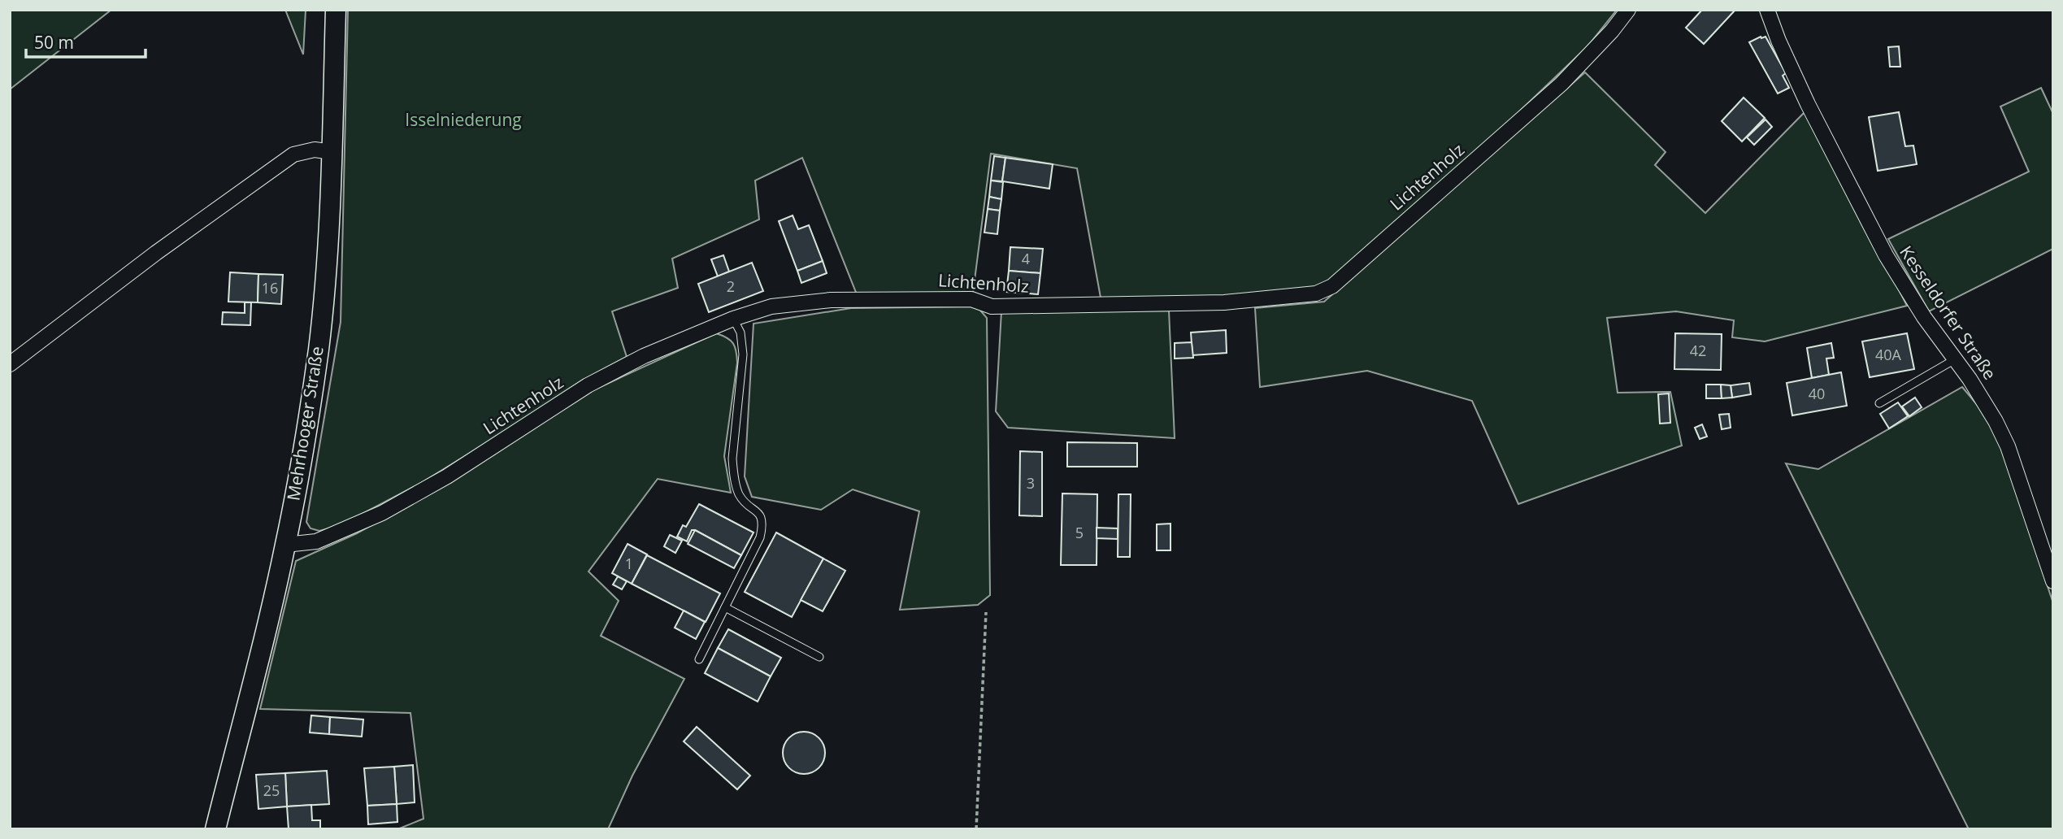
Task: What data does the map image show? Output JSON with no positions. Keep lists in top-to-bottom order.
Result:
{
  "streets": {
    "main road": ["Mehrhooger Straße"],
    "street": ["Lichtenholz", "Kesseldorfer Straße"]
  },
  "crossings": [
    ["Lichtenholz", "Mehrhooger Straße"]
  ],
  "parks": ["Isselniederung"],
  "house_numbers": [
    "4",
    "2",
    "16",
    "42",
    "40A",
    "40",
    "3",
    "5",
    "1",
    "25"
  ],
  "scale_bar": "50 m"
}
